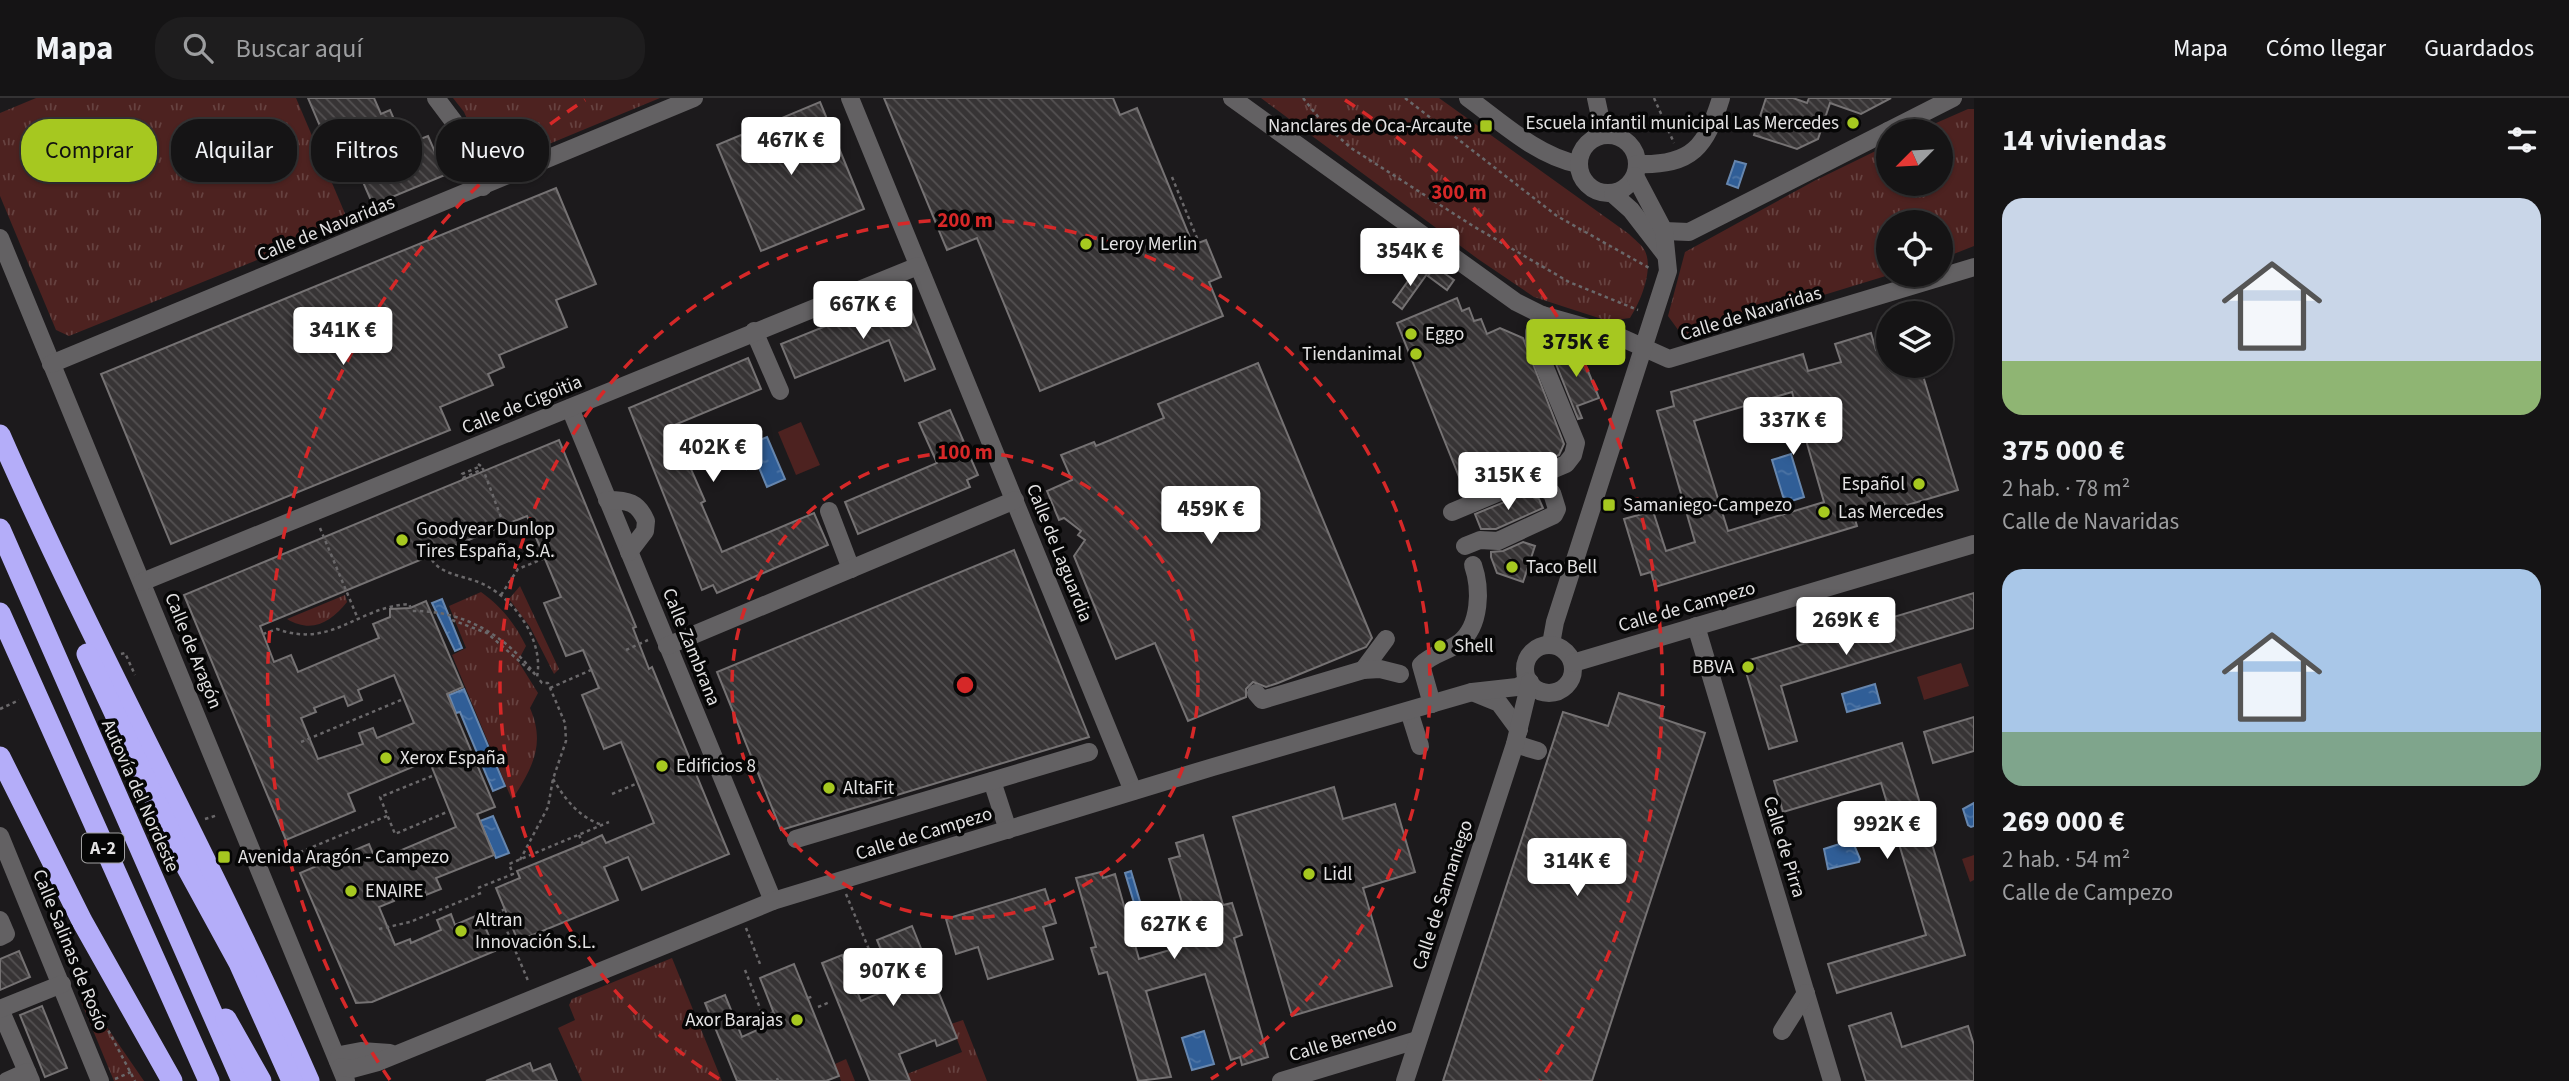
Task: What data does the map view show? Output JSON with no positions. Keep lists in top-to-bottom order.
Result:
{
  "streets": {
    "highway": ["Autovía del Nordeste", "A-2"],
    "street": [
      "Calle de Navaridas",
      "Calle de Cigoitia",
      "Calle de Laguardia",
      "Calle de Campezo",
      "Calle Zambrana",
      "Calle de Aragón",
      "Calle de Pirra",
      "Calle de Samaniego",
      "Calle Salinas de Rosío",
      "Calle Bernedo"
    ]
  },
  "crossings": [
    ["Calle de Navaridas", "Calle de Aragón"],
    ["Calle de Cigoitia", "Calle de Laguardia"],
    ["Calle de Cigoitia", "Calle Zambrana"],
    ["Calle de Cigoitia", "Calle de Aragón"],
    ["Calle de Laguardia", "Calle de Campezo"],
    ["Calle de Campezo", "Calle Zambrana"],
    ["Calle de Campezo", "Calle de Aragón"],
    ["Calle de Campezo", "Calle de Pirra"],
    ["Calle de Campezo", "Calle de Samaniego"],
    ["Calle de Samaniego", "Calle Bernedo"]
  ],
  "places": {
    "other": [
      "Escuela infantil municipal Las Mercedes",
      "Leroy Merlin",
      "Eggo",
      "Tiendanimal",
      "Español",
      "Las Mercedes",
      "Goodyear Dunlop Tires España, S.A.",
      "Taco Bell",
      "Shell",
      "BBVA",
      "Xerox España",
      "Edificios 8",
      "AltaFit",
      "Lidl",
      "ENAIRE",
      "Altran Innovación S.L.",
      "Axor Barajas"
    ],
    "transit": ["Nanclares de Oca-Arcaute", "Samaniego-Campezo", "Avenida Aragón - Campezo"]
  },
  "north": "bottom left",
  "page": {
    "header": "Mapa",
    "search": "Buscar aquí",
    "nav": ["Mapa", "Cómo llegar", "Guardados"],
    "heading": "14 viviendas",
    "price": [
      "467K €",
      "354K €",
      "667K €",
      "341K €",
      "375K €",
      "337K €",
      "402K €",
      "315K €",
      "459K €",
      "269K €",
      "992K €",
      "314K €",
      "627K €",
      "907K €"
    ],
    "chip": [
      "Comprar",
      "Alquilar",
      "Filtros",
      "Nuevo"
    ],
    "list": [
      {
        "name": "375 000 €",
        "note": "2 hab. · 78 m² · Calle de Navaridas"
      },
      {
        "name": "269 000 €",
        "note": "2 hab. · 54 m² · Calle de Campezo"
      }
    ]
  },
  "rings": ["300 m", "200 m", "100 m"]
}
